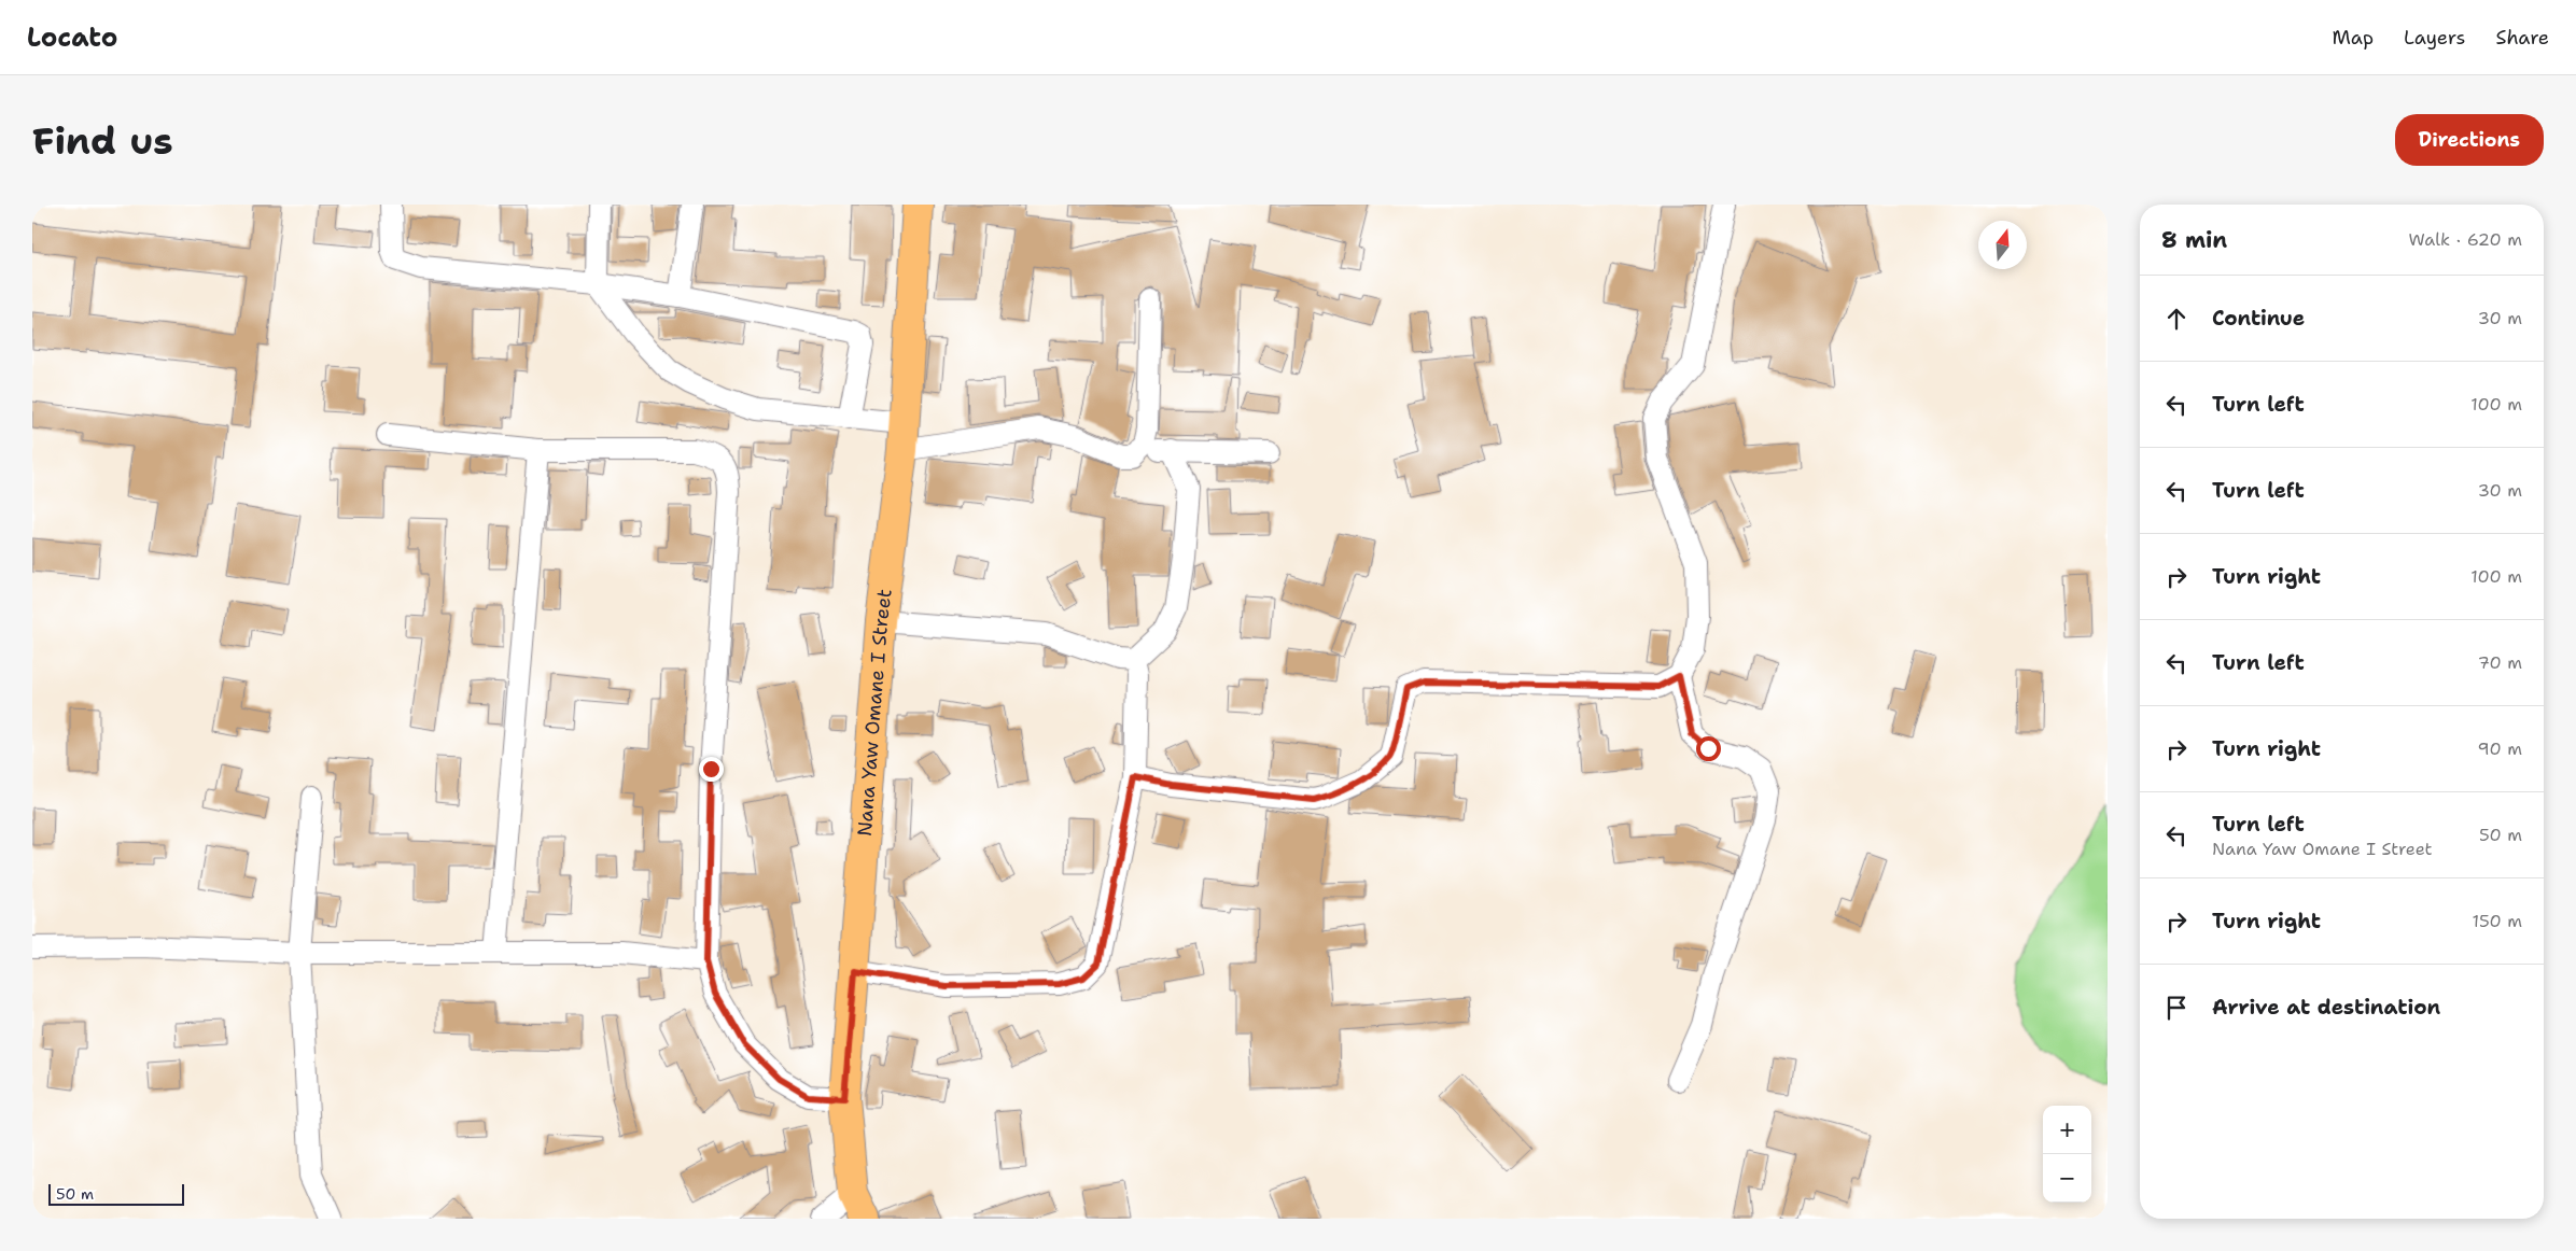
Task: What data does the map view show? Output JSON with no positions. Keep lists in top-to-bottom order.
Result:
{
  "streets": {
    "main road": ["Nana Yaw Omane I Street"]
  },
  "scale_bar": "50 m",
  "north": "top",
  "page": {
    "header": "Locato",
    "nav": ["Map", "Layers", "Share"],
    "buttons": "Directions",
    "title": "Find us",
    "heading": ["8 min", "Walk · 620 m"],
    "list": [
      ["Continue", "30 m"],
      ["Turn left", "100 m"],
      ["Turn left", "30 m"],
      ["Turn right", "100 m"],
      ["Turn left", "70 m"],
      ["Turn right", "90 m"],
      ["Turn left", "Nana Yaw Omane I Street", "50 m"],
      ["Turn right", "150 m"],
      "Arrive at destination"
    ],
    "map_buttons": ["+", "−"],
    "scale": "50 m"
  }
}
